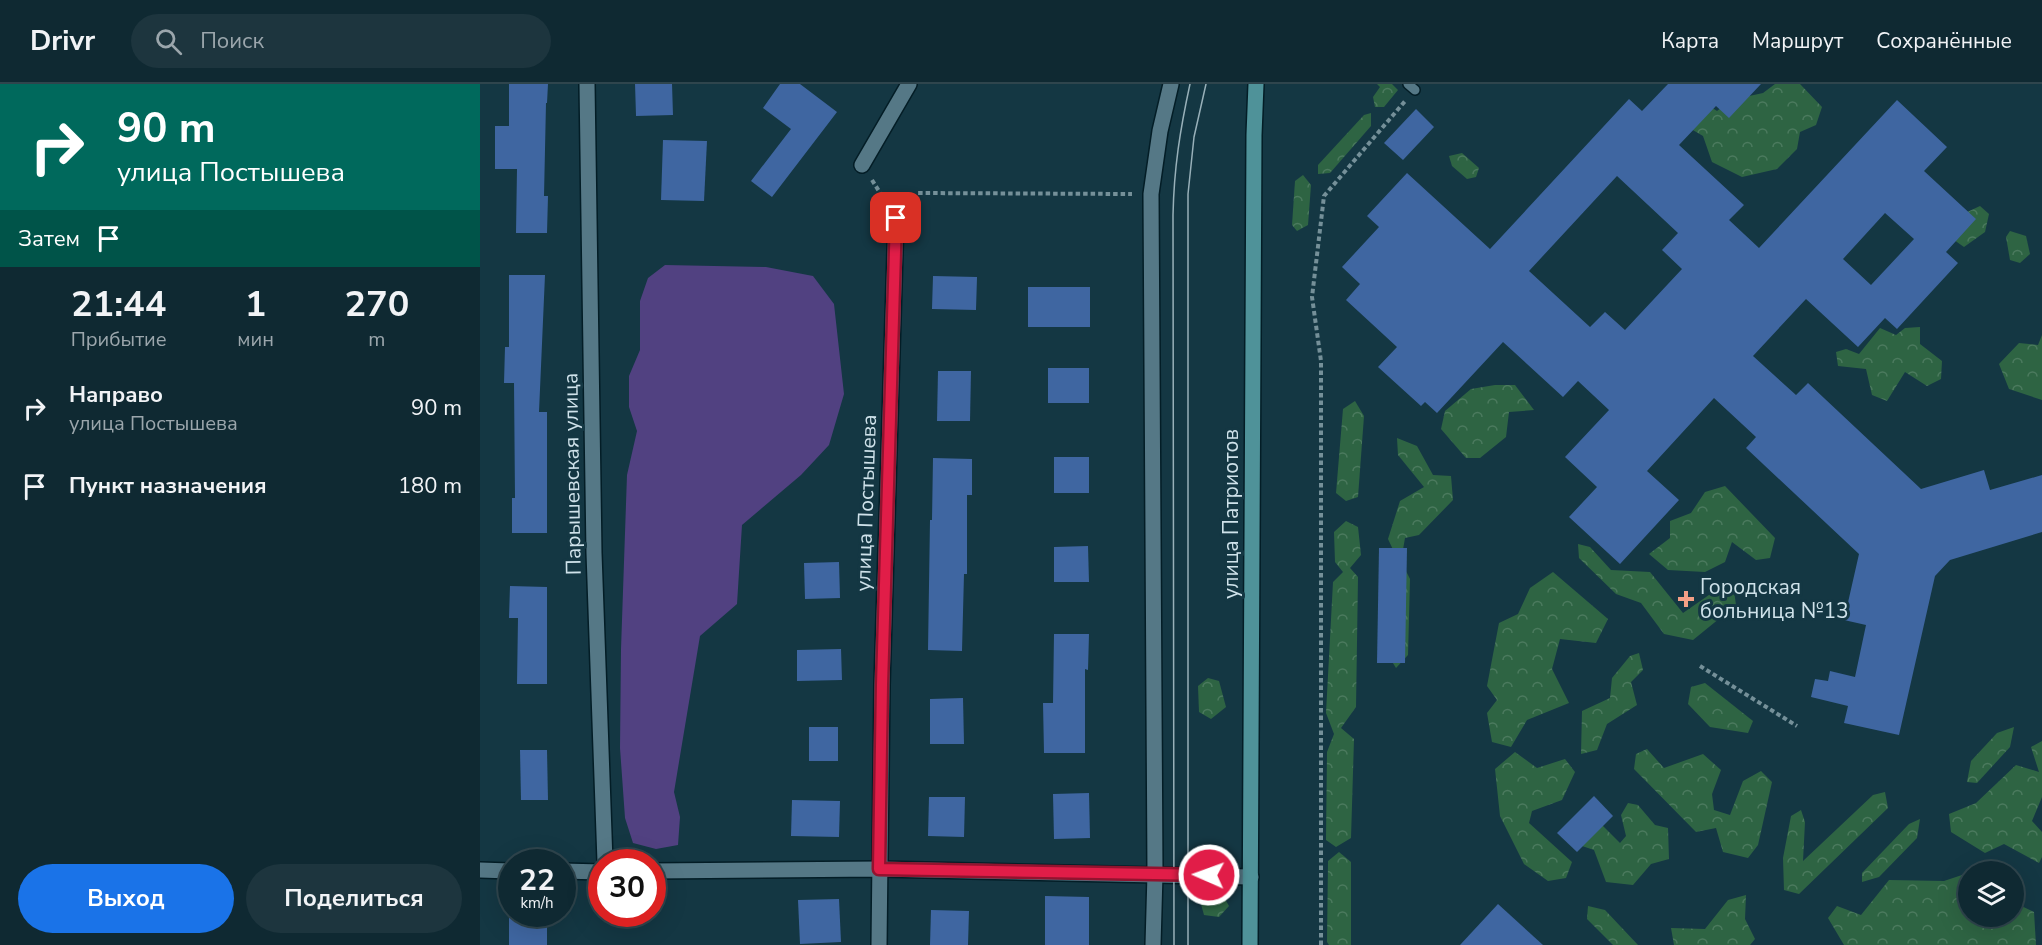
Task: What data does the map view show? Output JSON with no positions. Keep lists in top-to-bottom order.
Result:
{
  "streets": {
    "main road": ["улица Патриотов"],
    "street": ["Парышевская улица", "улица Постышева"]
  },
  "places": {
    "health": ["Городская больница №13"]
  },
  "page": {
    "header": "Drivr",
    "search": "Поиск",
    "nav": ["Карта", "Маршрут", "Сохранённые"],
    "turn": ["90 m", "улица Постышева"],
    "then": "Затем",
    "eta": [
      "21:44",
      "Прибытие",
      "1",
      "мин",
      "270",
      "m"
    ],
    "list": [
      {
        "name": "Направо",
        "note": "улица Постышева",
        "value": "90 m"
      },
      {
        "name": "Пункт назначения",
        "value": "180 m"
      }
    ],
    "speed": "22 km/h",
    "limit": "30",
    "buttons": ["Выход", "Поделиться"]
  }
}
